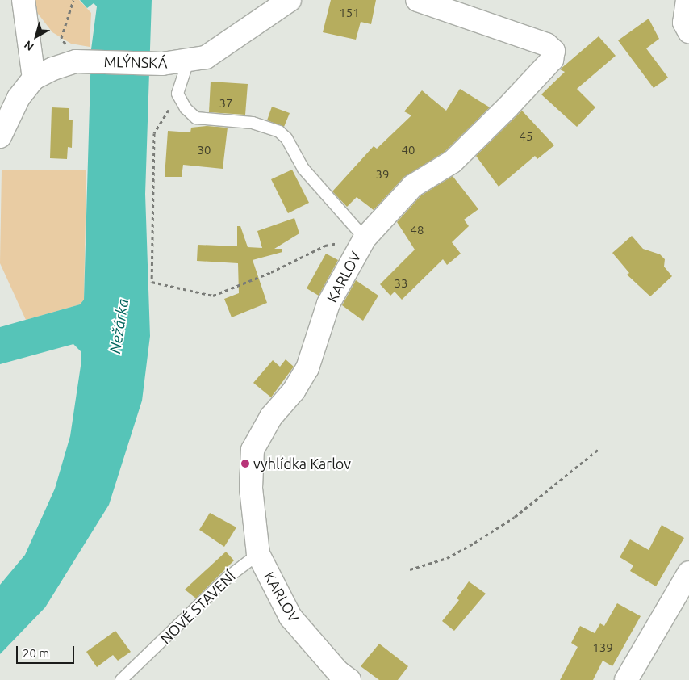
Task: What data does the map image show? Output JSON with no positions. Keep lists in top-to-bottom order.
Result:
{
  "streets": {
    "street": ["MLÝNSKÁ", "KARLOV"],
    "lane": ["NOVÉ STAVENÍ"]
  },
  "crossings": [
    ["KARLOV", "NOVÉ STAVENÍ"]
  ],
  "water": ["Nežárka"],
  "places": ["vyhlídka Karlov"],
  "house_numbers": [
    "151",
    "37",
    "45",
    "30",
    "40",
    "39",
    "48",
    "33",
    "139"
  ],
  "scale_bar": "20 m",
  "north": "bottom left"
}
